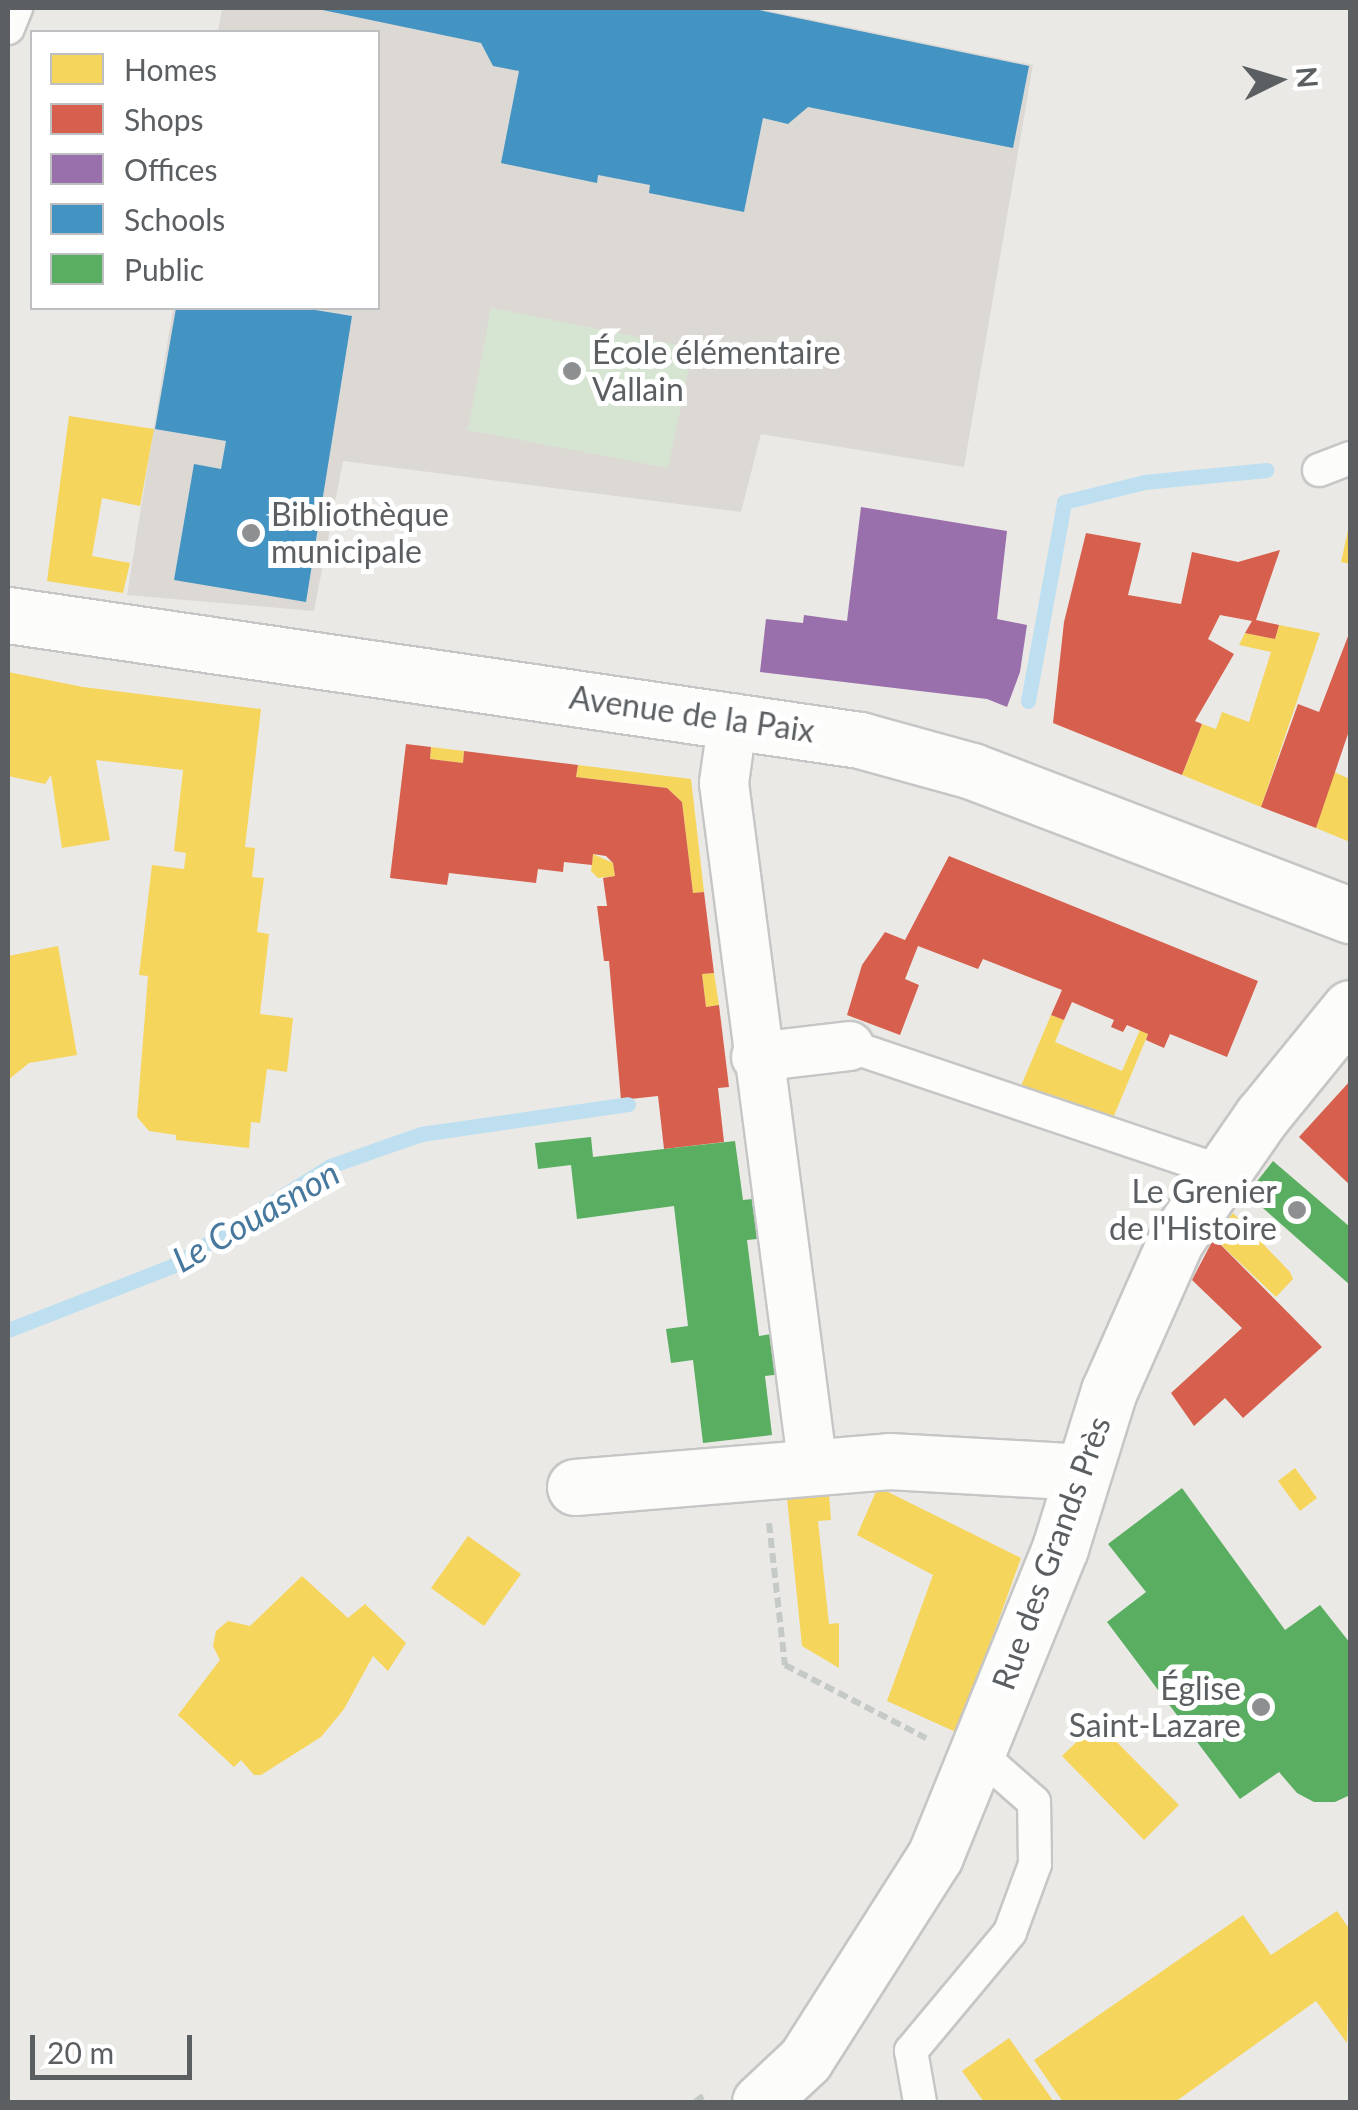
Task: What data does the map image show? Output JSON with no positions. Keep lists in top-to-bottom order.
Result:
{
  "streets": {
    "street": ["Avenue de la Paix", "Rue des Grands Près"]
  },
  "water": ["Le Couasnon"],
  "places": [
    "École élémentaire Vallain",
    "Bibliothèque municipale",
    "Le Grenier de l'Histoire",
    "Église Saint-Lazare"
  ],
  "legend": [
    "Homes",
    "Shops",
    "Offices",
    "Schools",
    "Public"
  ],
  "scale_bar": "20 m",
  "north": "right"
}
